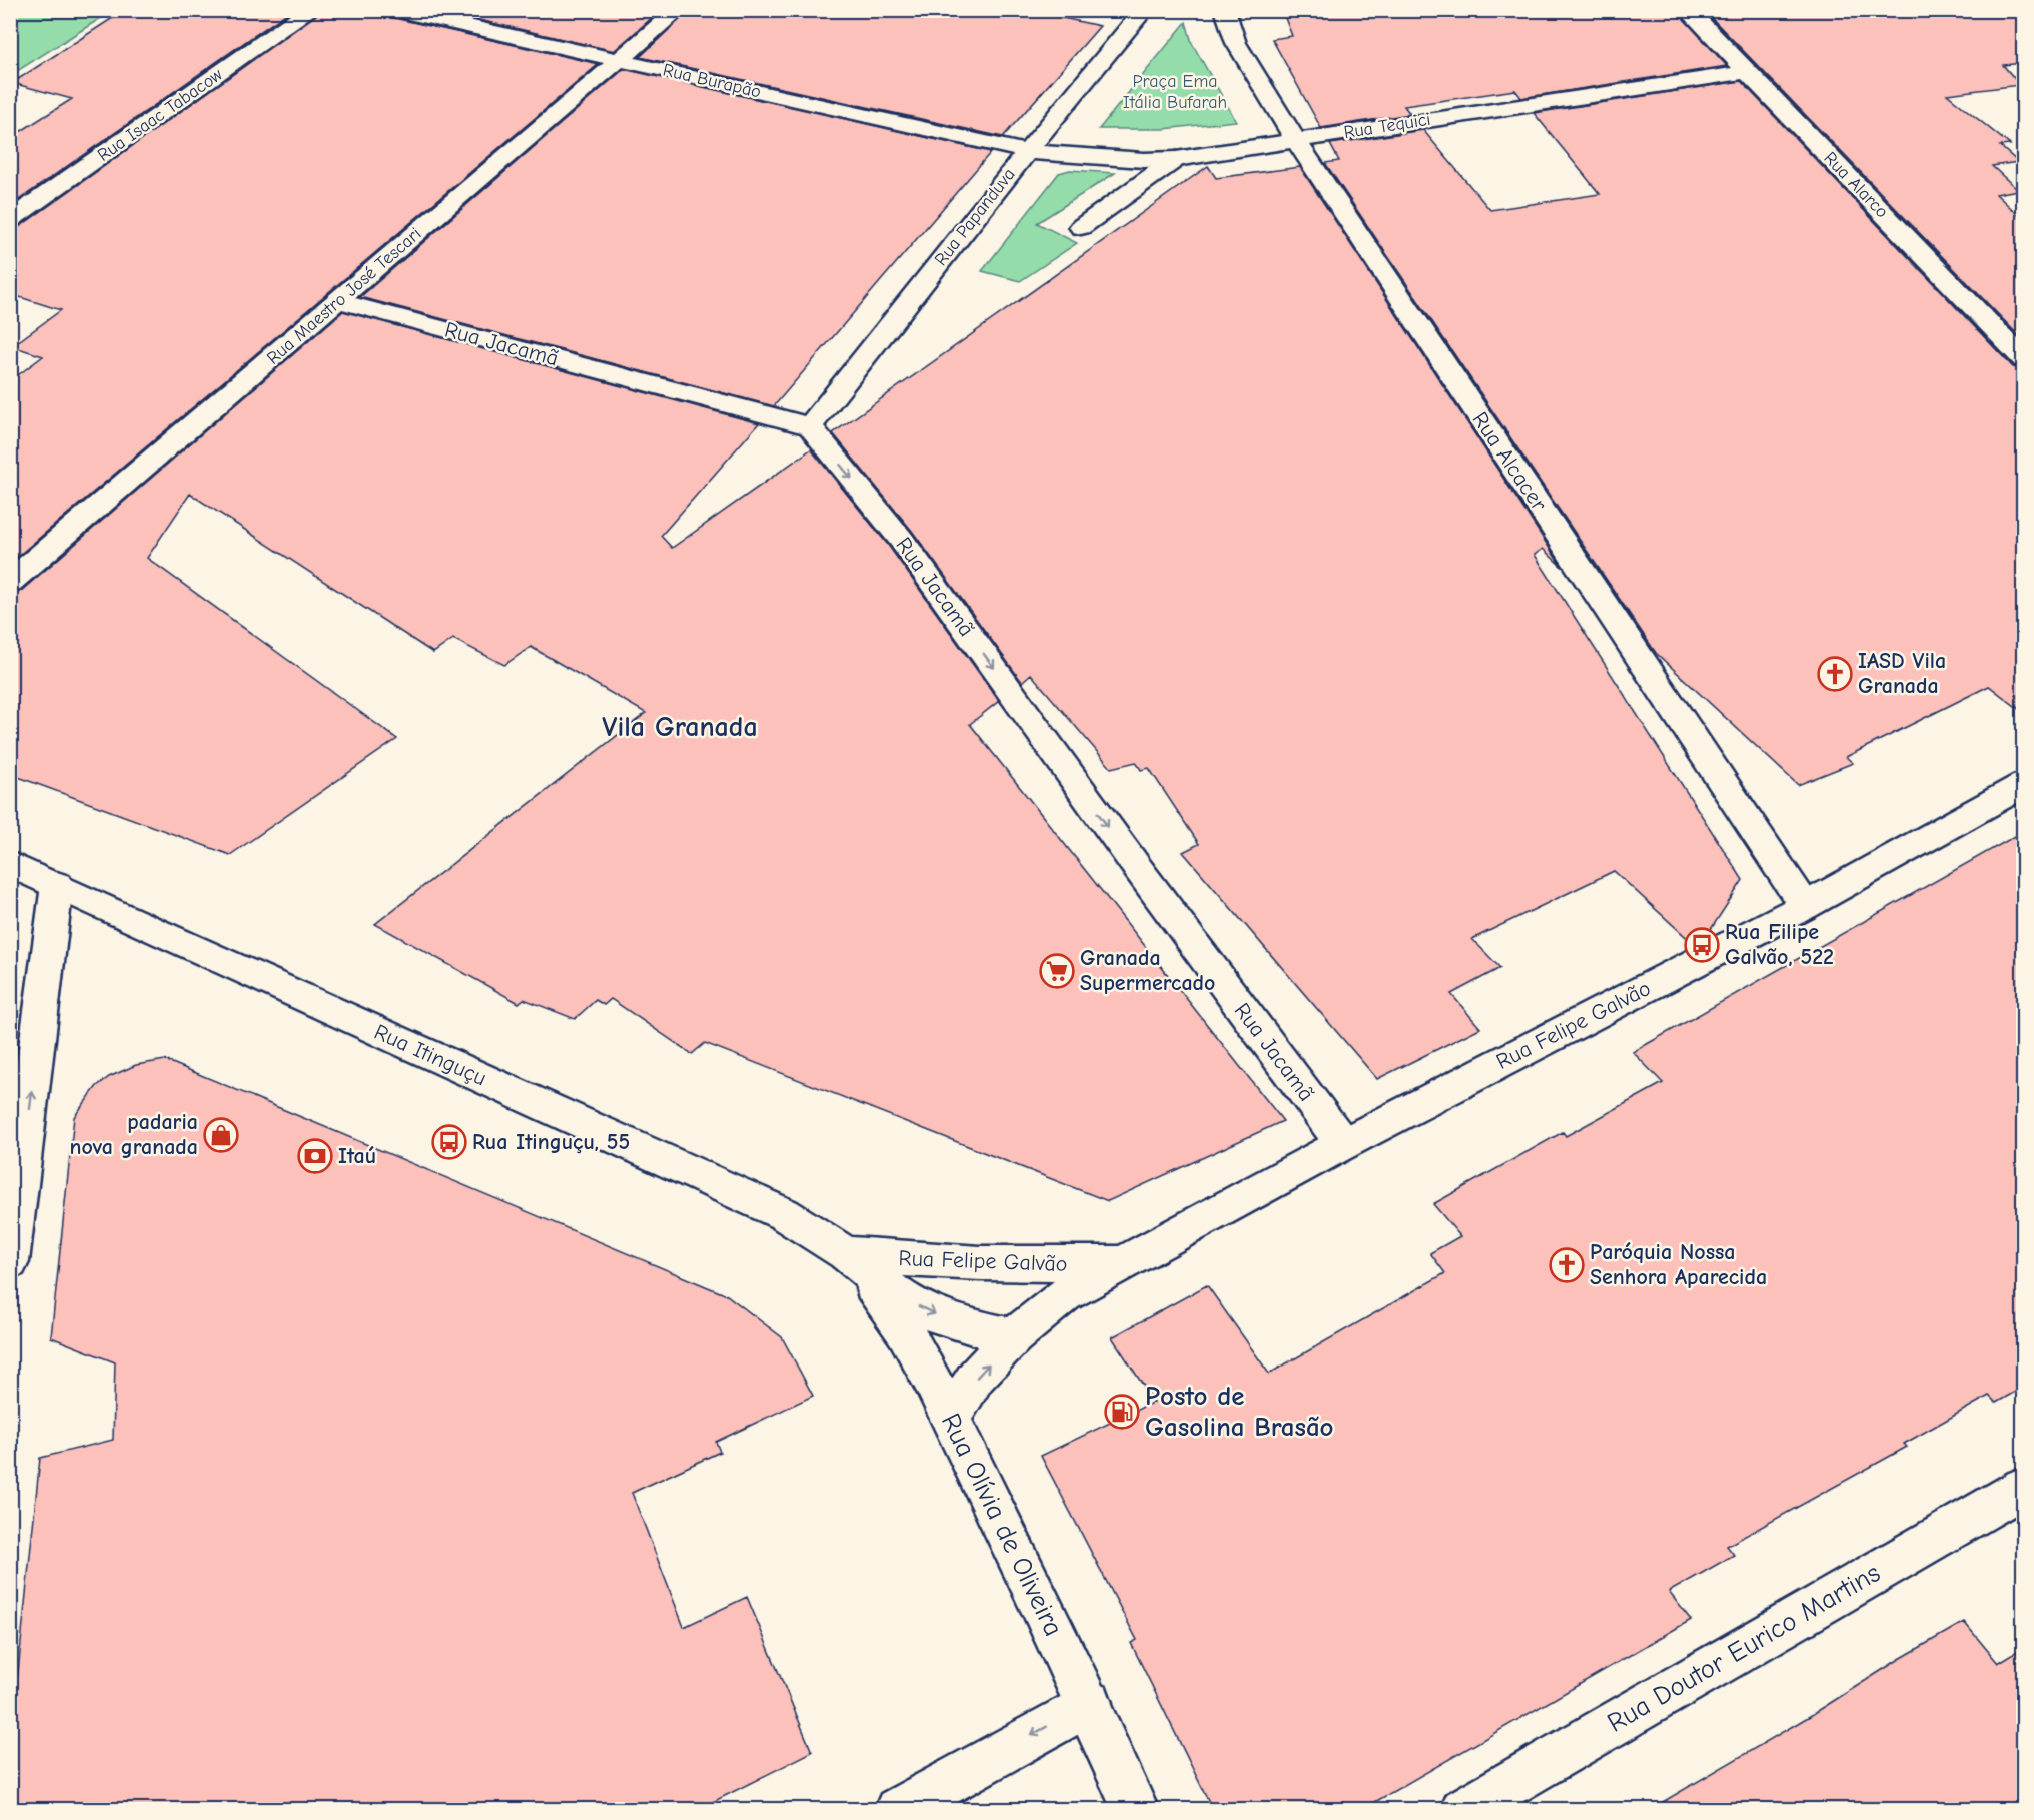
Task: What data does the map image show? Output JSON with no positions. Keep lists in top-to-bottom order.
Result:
{
  "streets": {
    "street": [
      "Rua Burapão",
      "Rua Isaac Tabacow",
      "Rua Tequici",
      "Rua Alarco",
      "Rua Papanduva",
      "Rua Maestro José Tescari",
      "Rua Jacamã",
      "Rua Alcacer",
      "Rua Felipe Galvão",
      "Rua Itinguçu",
      "Rua Olívia de Oliveira",
      "Rua Doutor Eurico Martins"
    ]
  },
  "crossings": [
    ["Rua Burapão", "Rua Tequici"],
    ["Rua Burapão", "Rua Papanduva"],
    ["Rua Burapão", "Rua Maestro José Tescari"],
    ["Rua Tequici", "Rua Alarco"],
    ["Rua Tequici", "Rua Papanduva"],
    ["Rua Tequici", "Rua Alcacer"],
    ["Rua Papanduva", "Rua Jacamã"],
    ["Rua Maestro José Tescari", "Rua Jacamã"],
    ["Rua Jacamã", "Rua Felipe Galvão"],
    ["Rua Alcacer", "Rua Felipe Galvão"],
    ["Rua Felipe Galvão", "Rua Itinguçu"],
    ["Rua Felipe Galvão", "Rua Olívia de Oliveira"],
    ["Rua Itinguçu", "Rua Olívia de Oliveira"]
  ],
  "one_way": ["Rua Jacamã"],
  "districts": ["Vila Granada"],
  "parks": ["Praça Ema Itália Bufarah"],
  "places": {
    "church": ["IASD Vila Granada", "Paróquia Nossa Senhora Aparecida"],
    "bus stop": ["Rua Filipe Galvão, 522", "Rua Itinguçu, 55"],
    "supermarket": ["Granada Supermercado"],
    "shop": ["padaria nova granada"],
    "bank": ["Itaú"],
    "fuel station": ["Posto de Gasolina Brasão"]
  }
}
